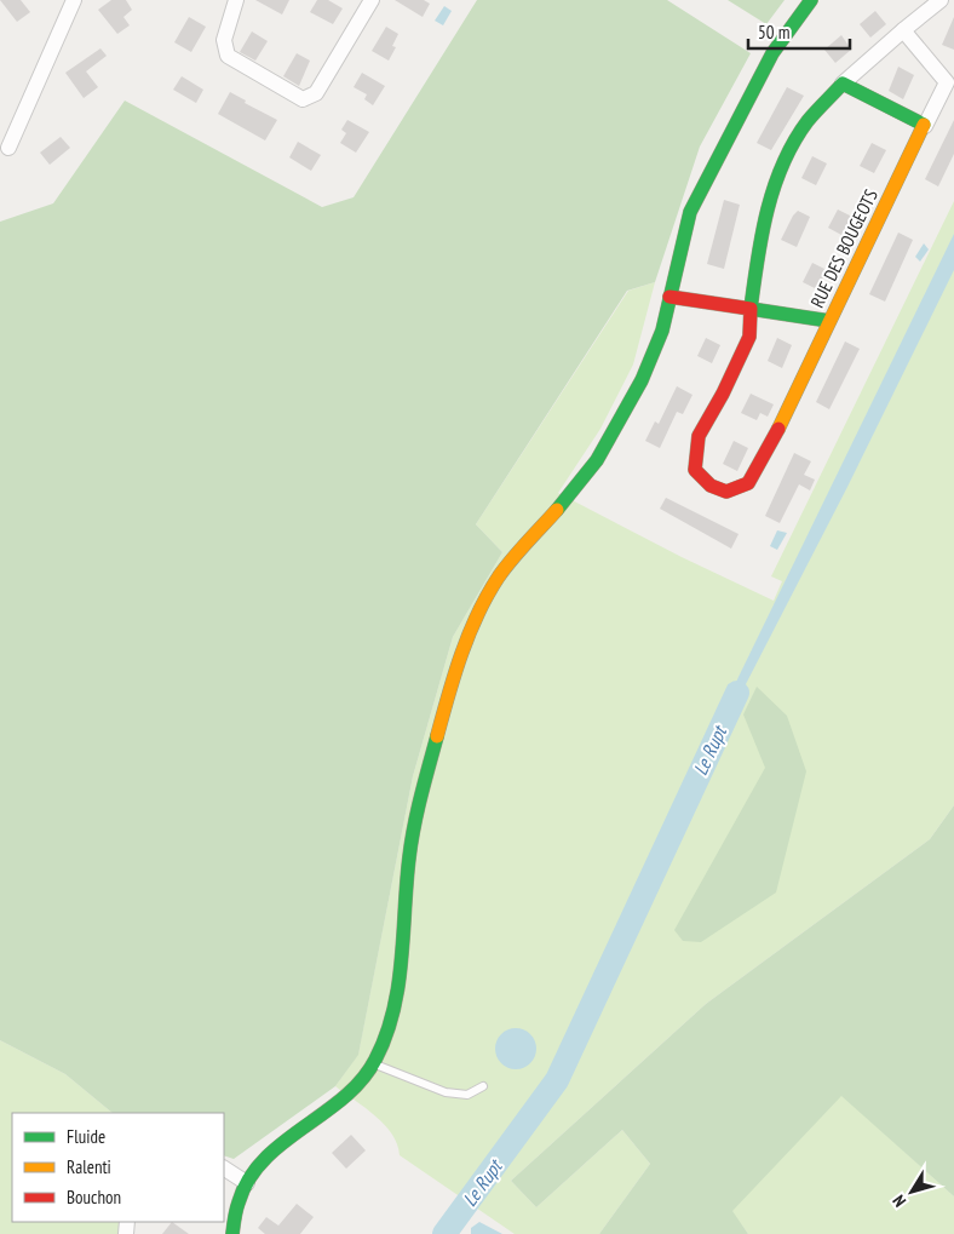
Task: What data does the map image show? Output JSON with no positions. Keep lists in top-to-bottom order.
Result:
{
  "streets": {
    "main road": ["RUE DES BOUGEOTS"]
  },
  "water": ["Le Rupt"],
  "legend": ["Fluide", "Ralenti", "Bouchon"],
  "scale_bar": "50 m",
  "north": "bottom left"
}
